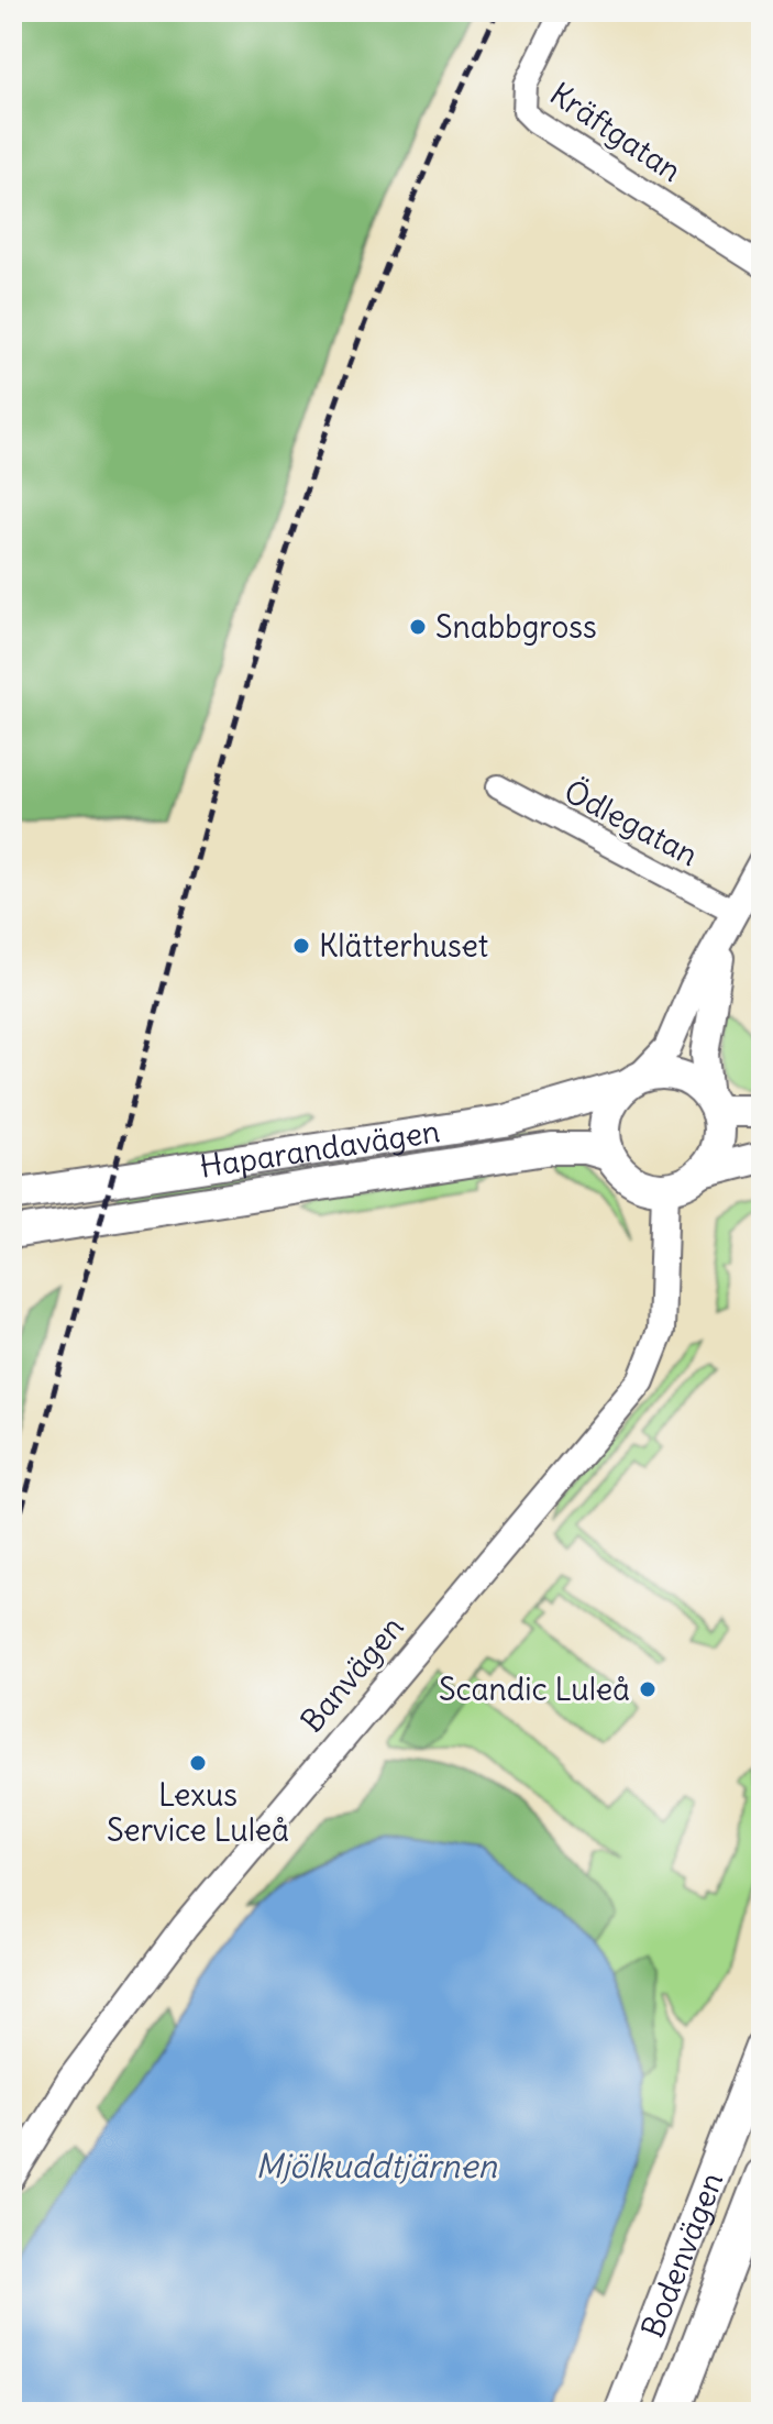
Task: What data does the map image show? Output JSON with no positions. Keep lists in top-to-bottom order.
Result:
{
  "streets": {
    "main road": ["Haparandavägen", "Bodenvägen"],
    "street": ["Kräftgatan", "Ödlegatan", "Banvägen"]
  },
  "crossings": [
    ["Haparandavägen", "Banvägen"]
  ],
  "water": ["Mjölkuddtjärnen"],
  "places": [
    "Snabbgross",
    "Klätterhuset",
    "Scandic Luleå",
    "Lexus Service Luleå"
  ]
}
